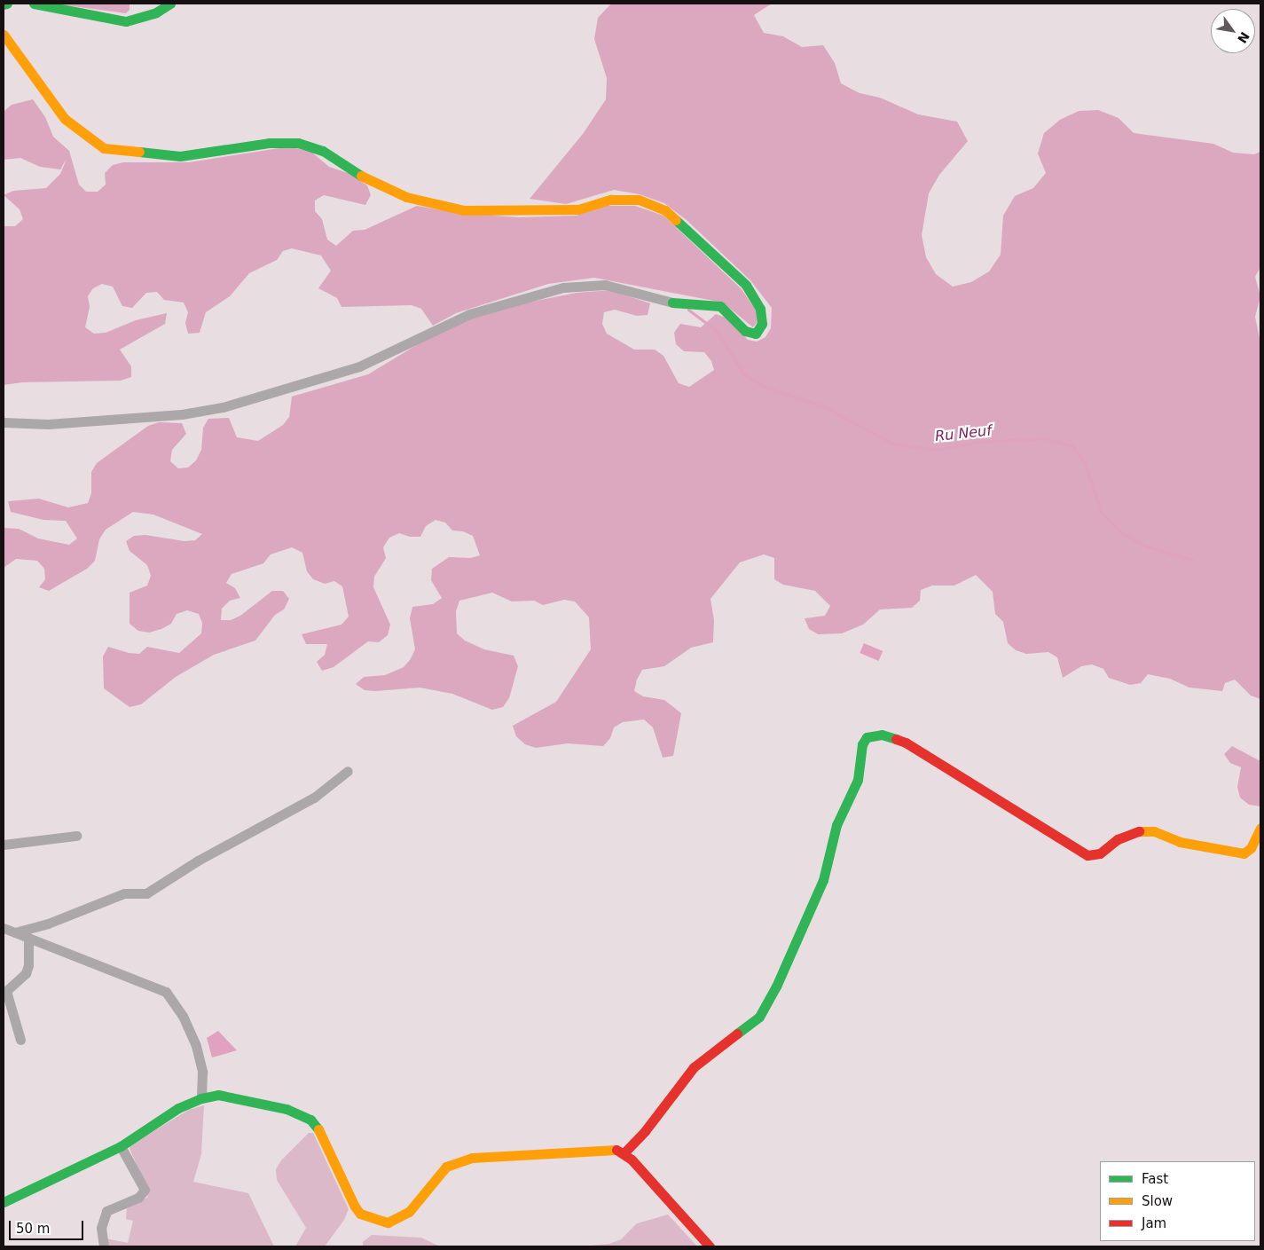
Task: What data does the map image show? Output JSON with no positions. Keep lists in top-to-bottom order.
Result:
{
  "water": ["Ru Neuf"],
  "legend": ["Fast", "Slow", "Jam"],
  "scale_bar": "50 m",
  "north": "bottom right"
}
